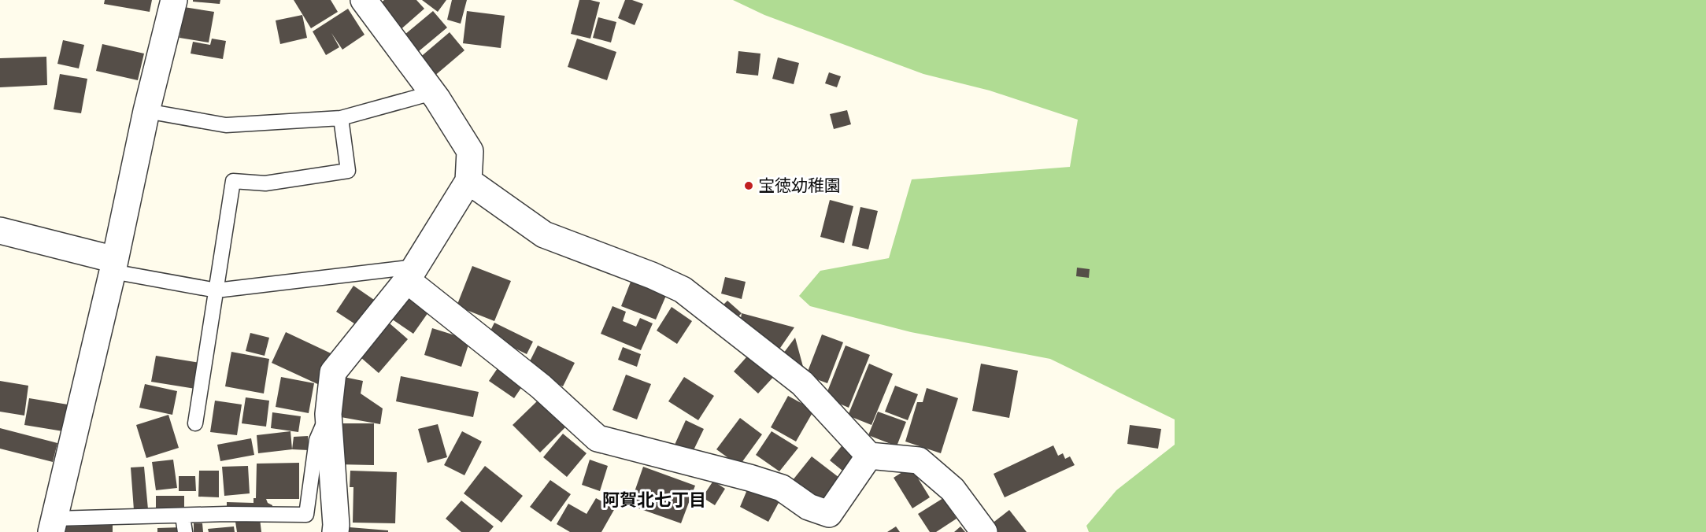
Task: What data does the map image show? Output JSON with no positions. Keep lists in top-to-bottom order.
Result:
{
  "districts": ["阿賀北七丁目"],
  "places": ["宝徳幼稚園"]
}
